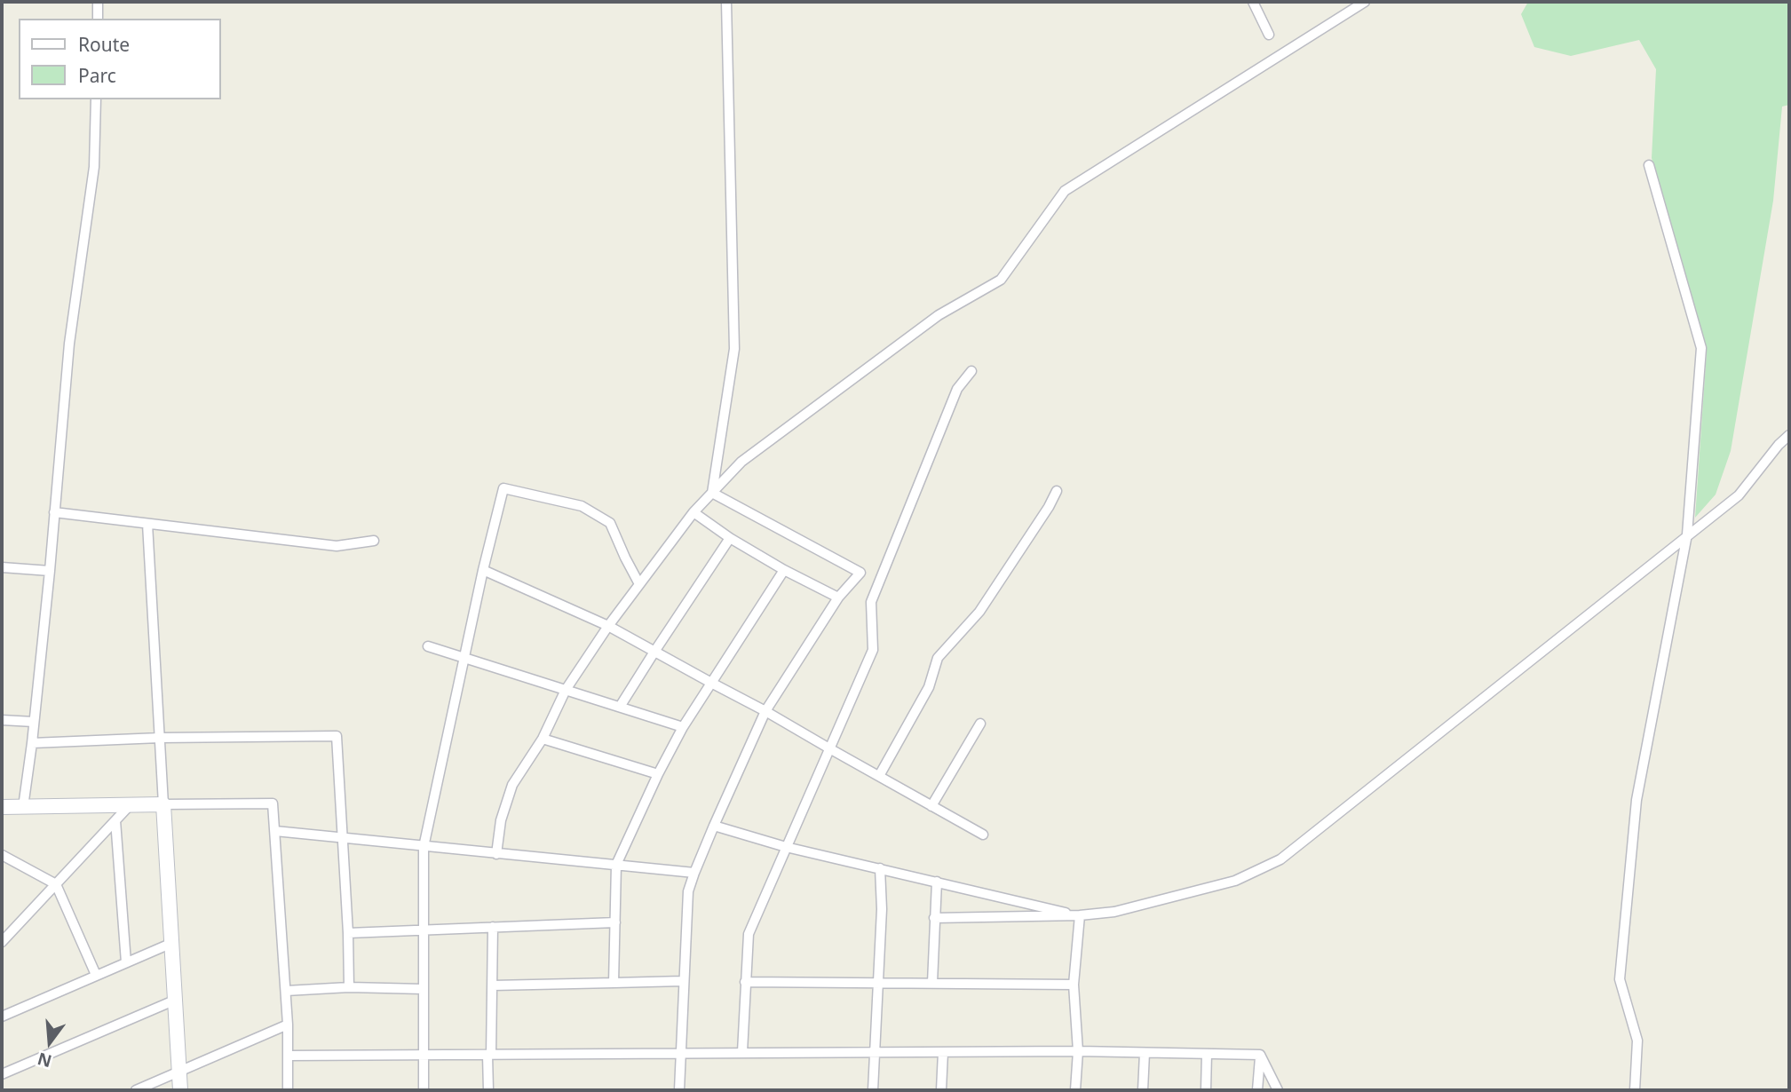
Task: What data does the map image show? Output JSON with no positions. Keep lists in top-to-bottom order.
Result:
{
  "legend": ["Route", "Parc"],
  "north": "bottom"
}
